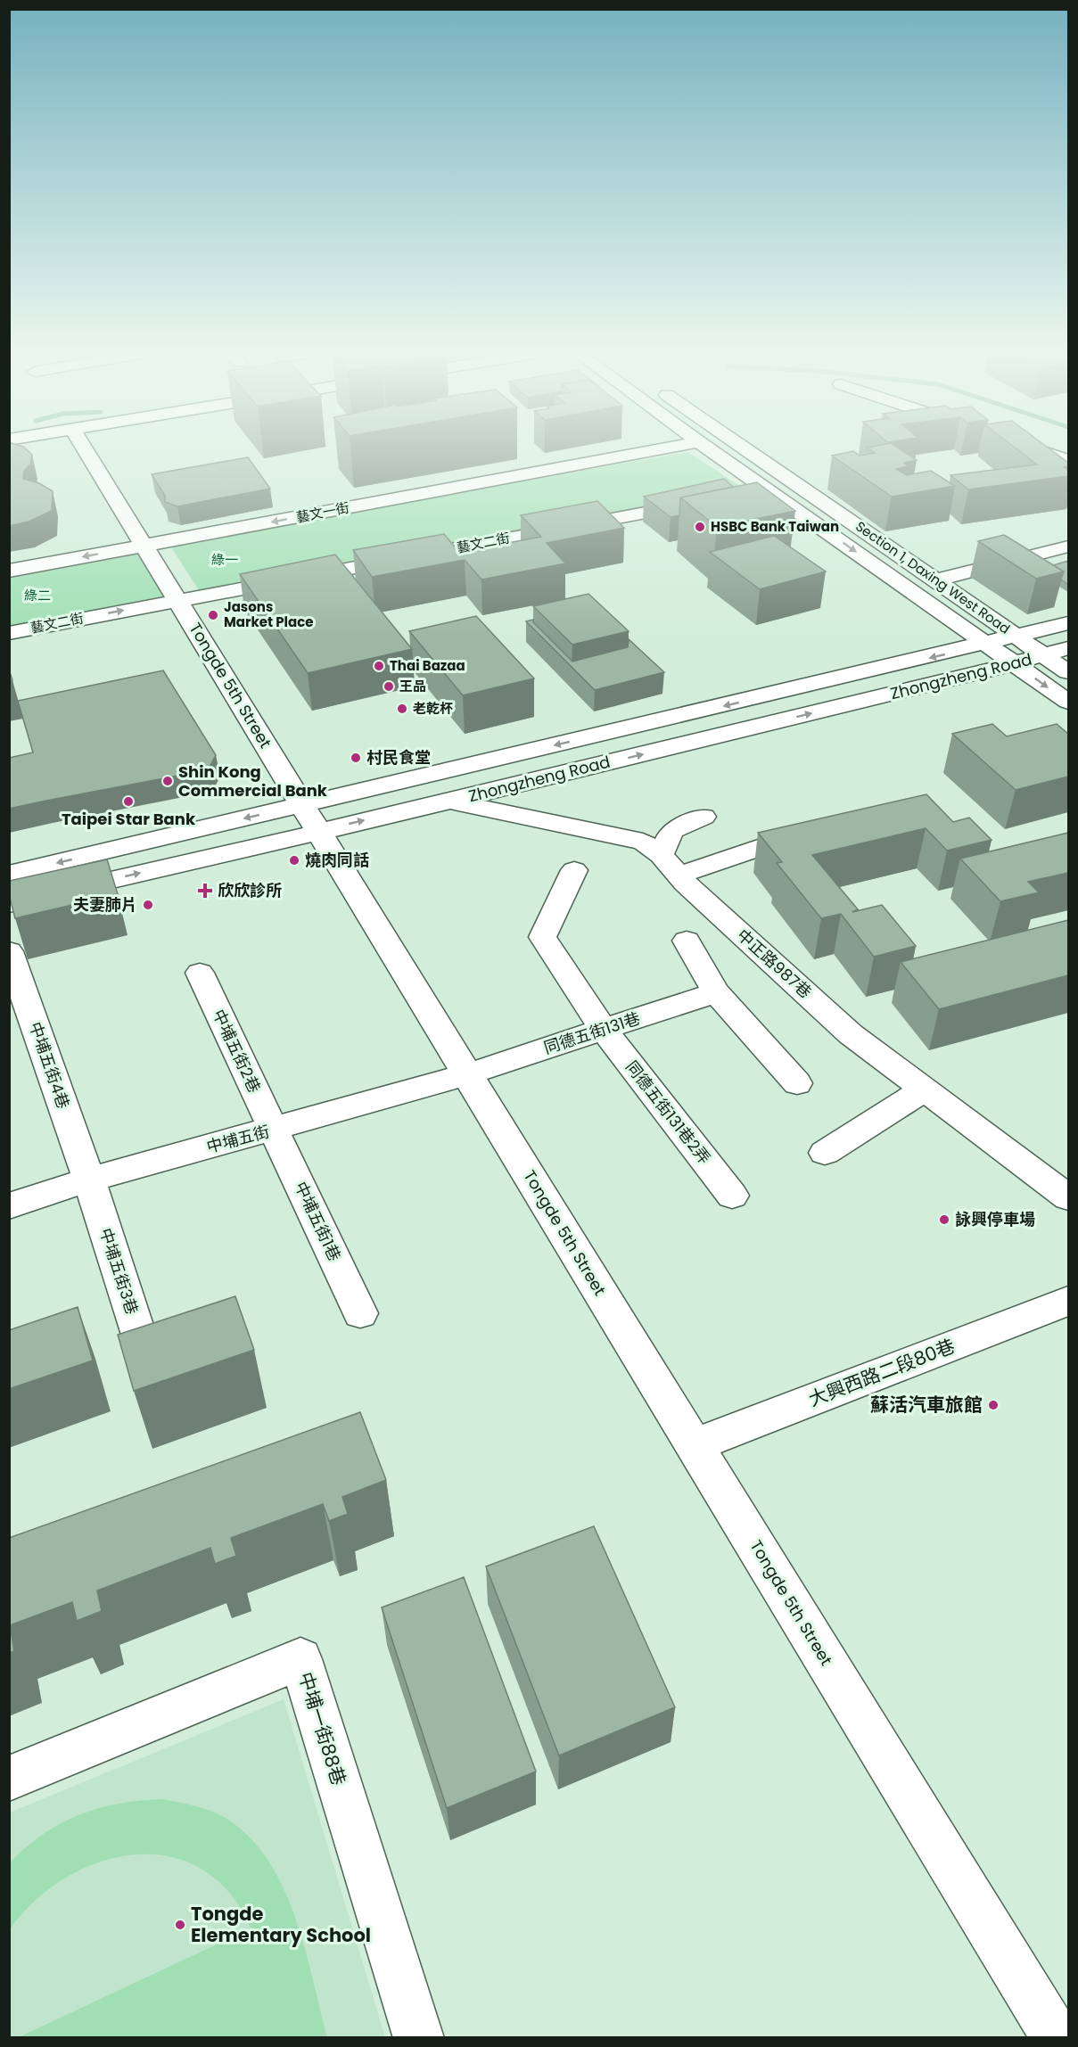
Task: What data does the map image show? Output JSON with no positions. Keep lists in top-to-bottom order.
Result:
{
  "streets": {
    "street": [
      "藝文一街",
      "藝文二街",
      "Section 1, Daxing West Road",
      "Zhongzheng Road",
      "Tongde 5th Street",
      "中正路987巷",
      "同德五街131巷",
      "中埔五街2巷",
      "中埔五街4巷",
      "同德五街131巷2弄",
      "中埔五街",
      "中埔五街1巷",
      "中埔五街3巷",
      "大興西路二段80巷",
      "中埔一街88巷"
    ]
  },
  "crossings": [
    ["藝文一街", "Tongde 5th Street"],
    ["藝文二街", "Tongde 5th Street"],
    ["Section 1, Daxing West Road", "Zhongzheng Road"],
    ["Zhongzheng Road", "Tongde 5th Street"],
    ["Zhongzheng Road", "中正路987巷"],
    ["Tongde 5th Street", "同德五街131巷"],
    ["Tongde 5th Street", "中埔五街"],
    ["Tongde 5th Street", "大興西路二段80巷"],
    ["同德五街131巷", "同德五街131巷2弄"],
    ["同德五街131巷", "中埔五街"],
    ["中埔五街2巷", "中埔五街"],
    ["中埔五街2巷", "中埔五街1巷"],
    ["中埔五街4巷", "中埔五街"],
    ["中埔五街4巷", "中埔五街3巷"],
    ["中埔五街", "中埔五街1巷"],
    ["中埔五街", "中埔五街3巷"]
  ],
  "one_way": ["藝文一街"],
  "parks": ["綠一", "綠二"],
  "places": {
    "other": [
      "HSBC Bank Taiwan",
      "Jasons Market Place",
      "Thai Bazaa",
      "王品",
      "老乾杯",
      "村民食堂",
      "Shin Kong Commercial Bank",
      "Taipei Star Bank",
      "燒肉同話",
      "夫妻肺片",
      "詠興停車場",
      "蘇活汽車旅館",
      "Tongde Elementary School"
    ],
    "health": ["欣欣診所"]
  }
}
